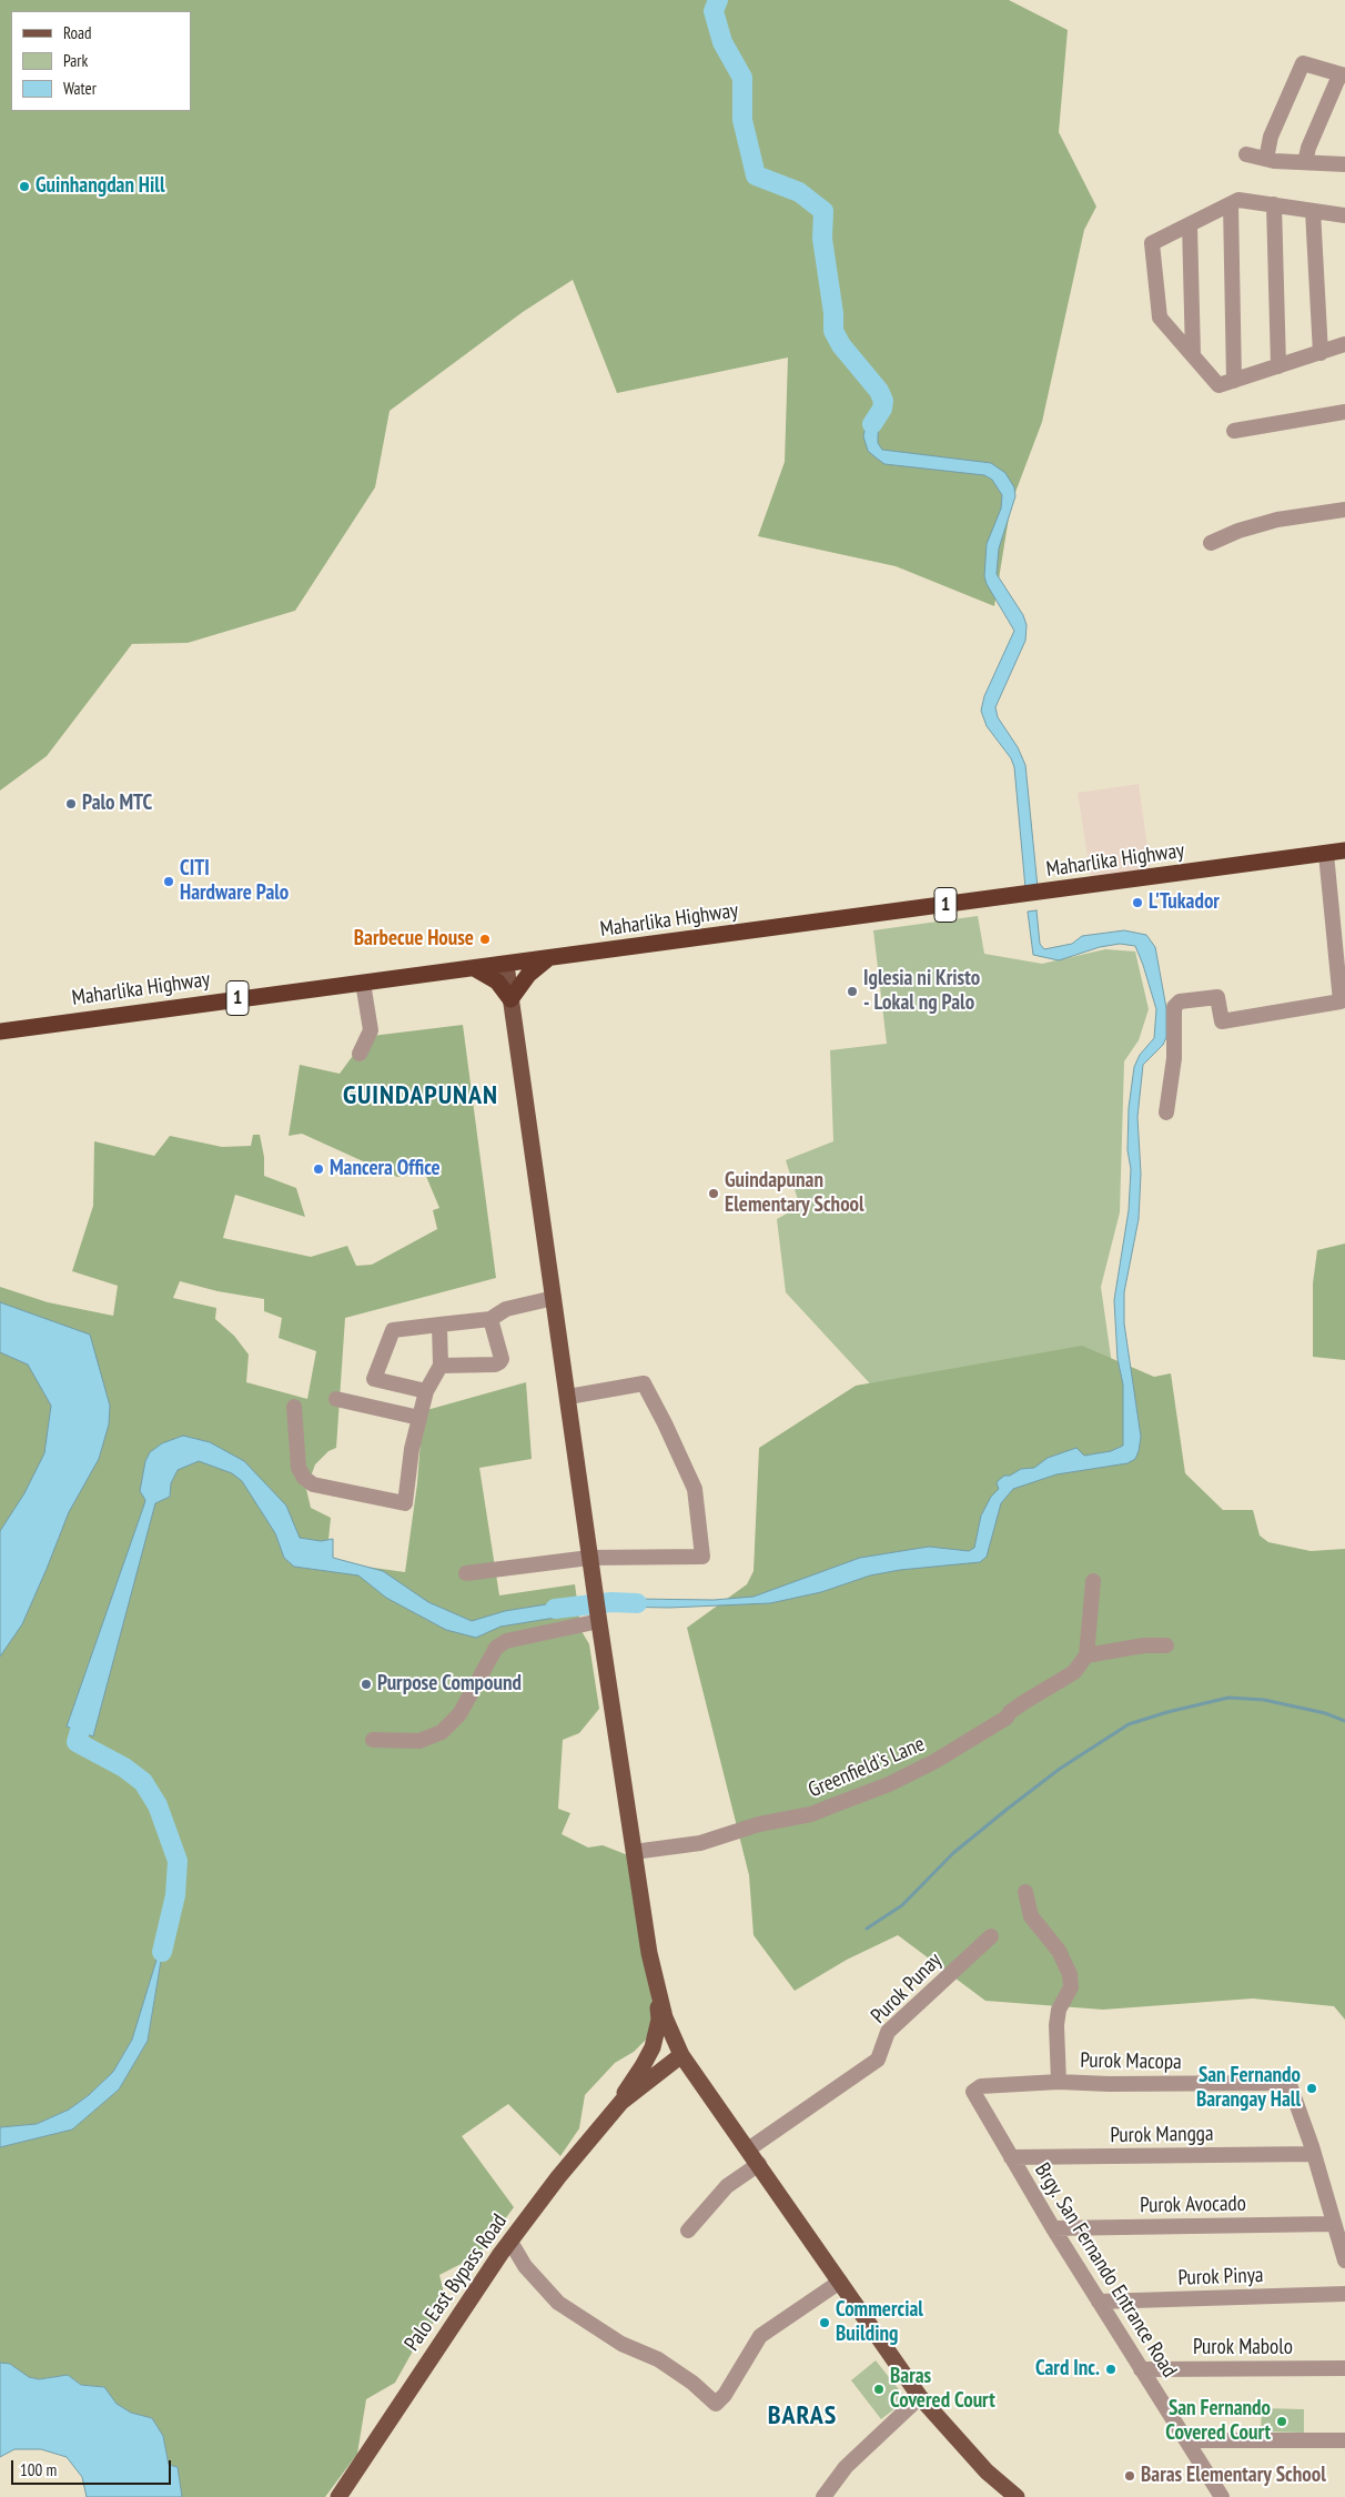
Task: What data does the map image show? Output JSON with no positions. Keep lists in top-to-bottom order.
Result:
{
  "streets": {
    "highway": ["Maharlika Highway", "1"],
    "main road": ["Palo East Bypass Road"],
    "street": [
      "Greenfield's Lane",
      "Purok Punay",
      "Purok Macopa",
      "Purok Mangga",
      "Purok Avocado",
      "Brgy. San Fernando Entrance Road",
      "Purok Pinya",
      "Purok Mabolo"
    ]
  },
  "crossings": [
    ["Purok Macopa", "Purok Mangga"],
    ["Purok Macopa", "Brgy. San Fernando Entrance Road"],
    ["Purok Mangga", "Brgy. San Fernando Entrance Road"],
    ["Purok Avocado", "Brgy. San Fernando Entrance Road"],
    ["Brgy. San Fernando Entrance Road", "Purok Pinya"],
    ["Brgy. San Fernando Entrance Road", "Purok Mabolo"]
  ],
  "districts": ["GUINDAPUNAN", "BARAS"],
  "places": [
    "Guinhangdan Hill",
    "Palo MTC",
    "CITI Hardware Palo",
    "L'Tukador",
    "Barbecue House",
    "Iglesia ni Kristo - Lokal ng Palo",
    "Mancera Office",
    "Guindapunan Elementary School",
    "Purpose Compound",
    "San Fernando Barangay Hall",
    "Commercial Building",
    "Card Inc.",
    "Baras Covered Court",
    "San Fernando Covered Court",
    "Baras Elementary School"
  ],
  "legend": ["Road", "Park", "Water"],
  "scale_bar": "100 m"
}
